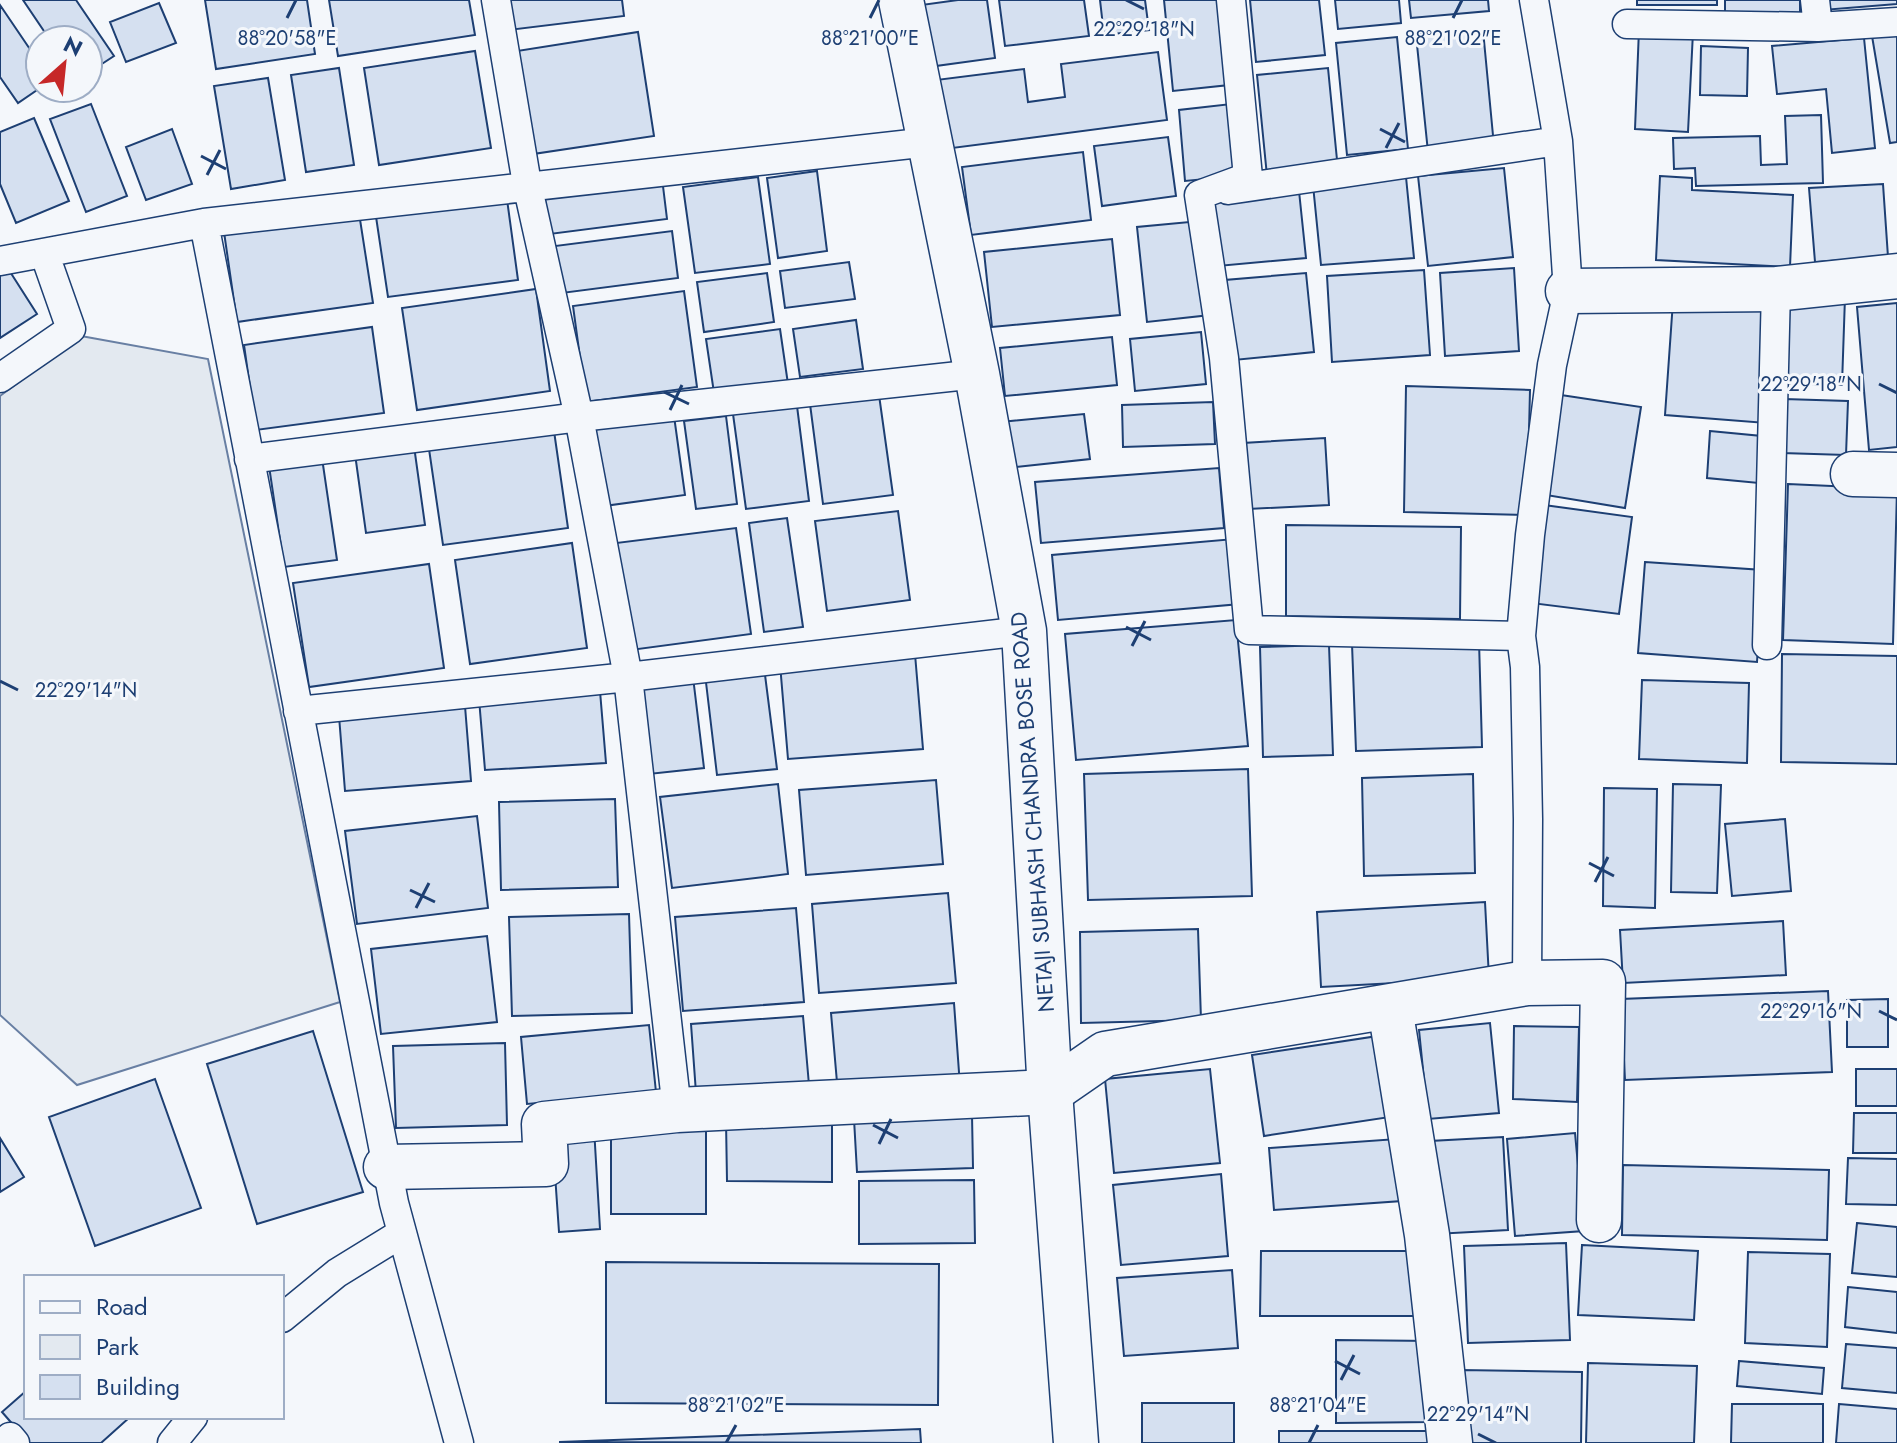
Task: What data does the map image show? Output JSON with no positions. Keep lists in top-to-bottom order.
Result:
{
  "streets": {
    "street": ["NETAJI SUBHASH CHANDRA BOSE ROAD"]
  },
  "legend": ["Road", "Park", "Building"],
  "north": "top right",
  "coordinates": [
    "22°29'18\"N",
    "88°20'58\"E",
    "88°21'00\"E",
    "88°21'02\"E",
    "22°29'14\"N",
    "22°29'16\"N",
    "88°21'04\"E"
  ]
}
